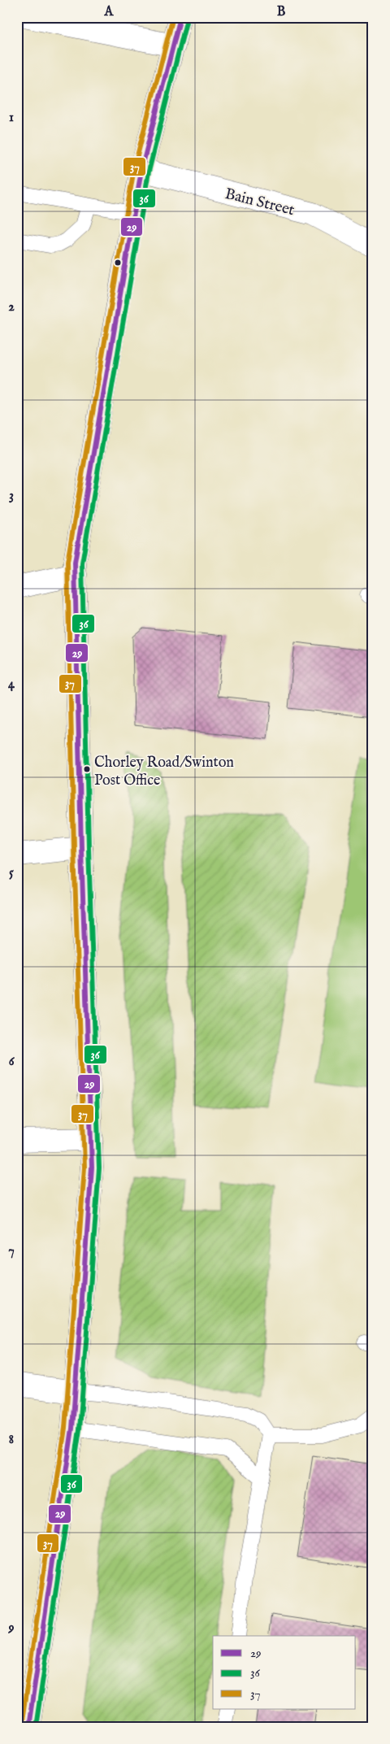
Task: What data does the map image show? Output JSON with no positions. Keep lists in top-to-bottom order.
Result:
{
  "streets": {
    "main road": ["Bain Street"]
  },
  "places": ["Chorley Road/Swinton Post Office"],
  "lines": ["transit line 29", "transit line 37", "transit line 36"],
  "legend": ["29", "36", "37"],
  "grid": {
    "columns": ["A", "B"],
    "rows": [
      "1",
      "2",
      "3",
      "4",
      "5",
      "6",
      "7",
      "8",
      "9"
    ]
  }
}
